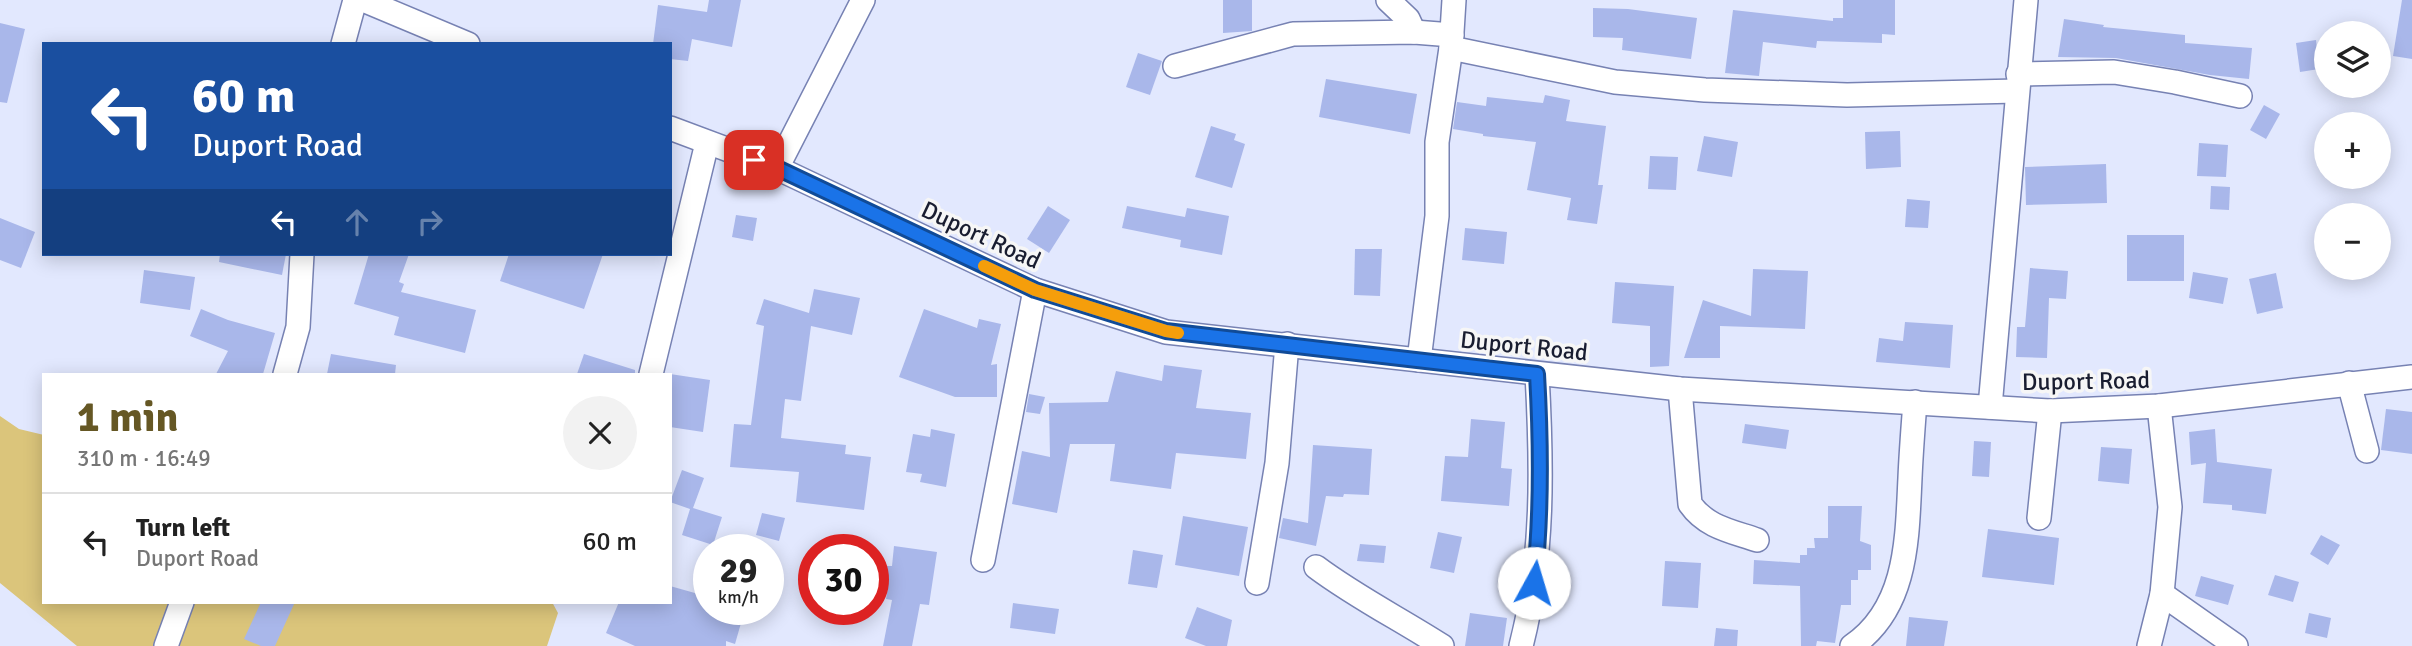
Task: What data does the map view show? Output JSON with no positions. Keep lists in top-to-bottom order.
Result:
{
  "streets": {
    "street": ["Duport Road"]
  },
  "page": {
    "map_buttons": ["+", "−"],
    "turn": ["60 m", "Duport Road"],
    "heading": ["1 min", "310 m · 16:49"],
    "list": [
      {
        "name": "Turn left",
        "note": "Duport Road",
        "value": "60 m"
      }
    ],
    "speed": "29 km/h",
    "limit": "30"
  }
}
